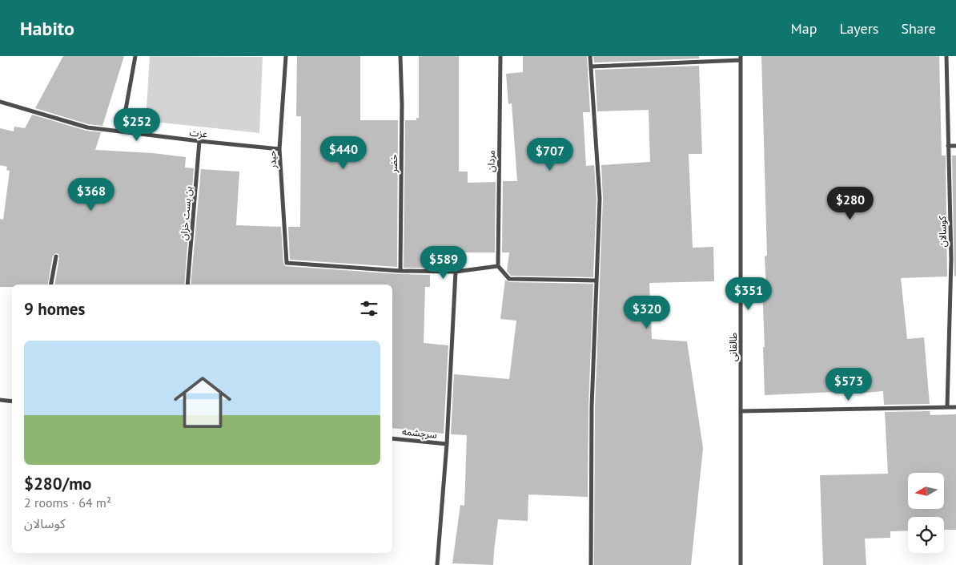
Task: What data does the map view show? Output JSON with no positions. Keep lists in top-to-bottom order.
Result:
{
  "streets": {
    "street": [
      "عزت",
      "حیدر",
      "مردان",
      "خضر",
      "بن بست خزان",
      "کوسالان",
      "طالقانی",
      "سرچشمه"
    ]
  },
  "crossings": [
    ["عزت", "حیدر"],
    ["عزت", "بن بست خزان"],
    ["حیدر", "خضر"]
  ],
  "north": "left",
  "page": {
    "header": "Habito",
    "nav": ["Map", "Layers", "Share"],
    "price": [
      "$252",
      "$440",
      "$707",
      "$368",
      "$280",
      "$589",
      "$351",
      "$320",
      "$573"
    ],
    "heading": "9 homes",
    "list": [
      {
        "name": "$280/mo",
        "note": "2 rooms · 64 m² · کوسالان"
      }
    ]
  }
}
